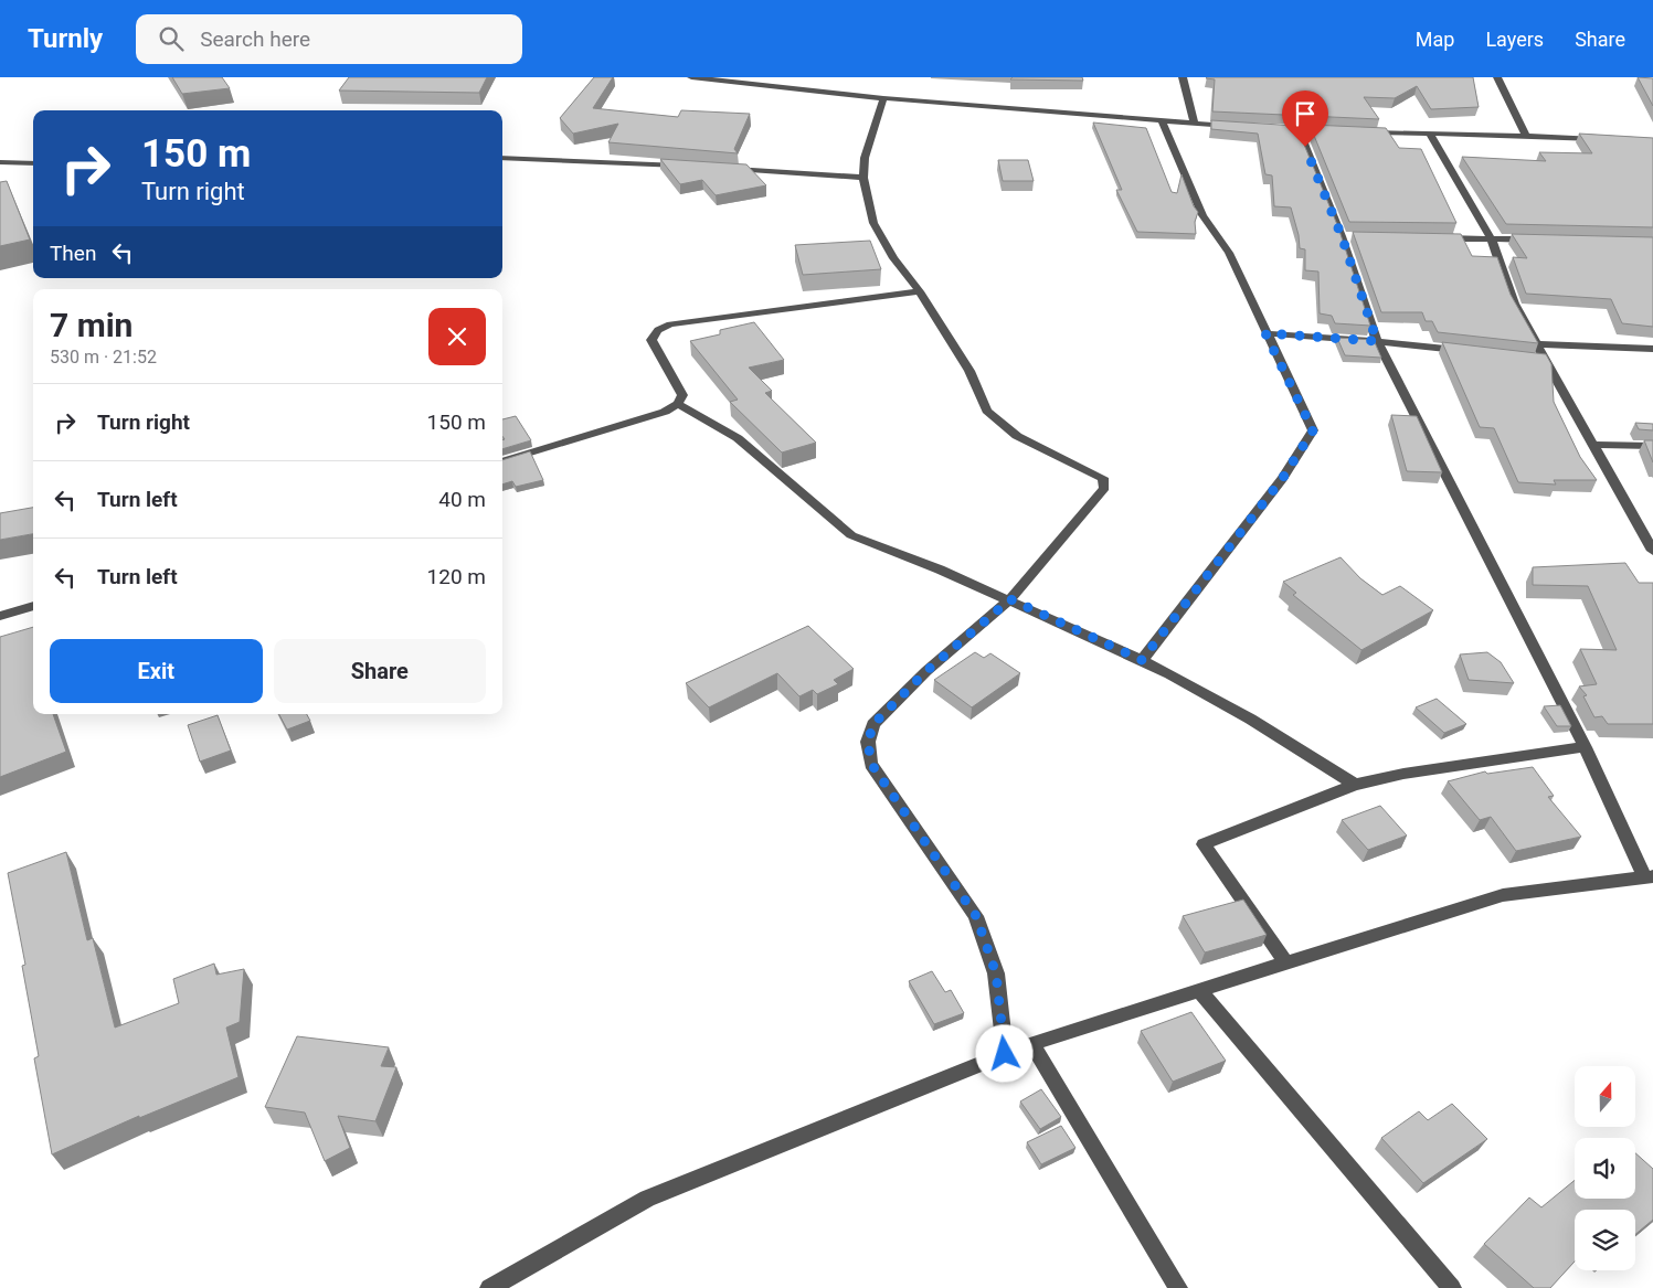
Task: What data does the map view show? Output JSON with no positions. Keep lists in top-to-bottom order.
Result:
{
  "north": "top",
  "page": {
    "header": "Turnly",
    "search": "Search here",
    "nav": ["Map", "Layers", "Share"],
    "turn": ["150 m", "Turn right"],
    "then": "Then",
    "heading": ["7 min", "530 m · 21:52"],
    "list": [
      {
        "name": "Turn right",
        "value": "150 m"
      },
      {
        "name": "Turn left",
        "value": "40 m"
      },
      {
        "name": "Turn left",
        "value": "120 m"
      }
    ],
    "buttons": ["Exit", "Share"]
  }
}
